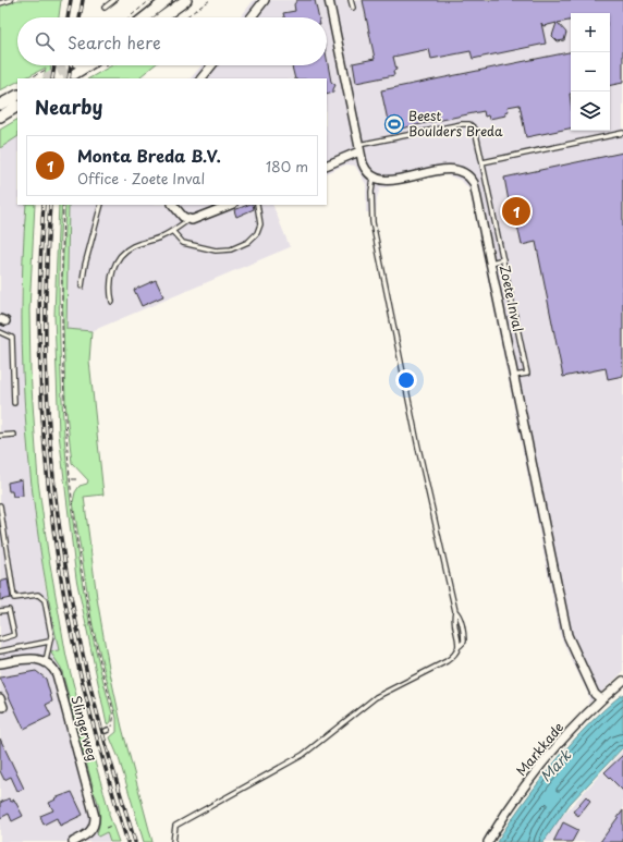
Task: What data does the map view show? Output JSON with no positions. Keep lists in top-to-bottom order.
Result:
{
  "streets": {
    "street": ["Zoete Inval", "Slingerweg", "Markkade"]
  },
  "crossings": [
    ["Zoete Inval", "Markkade"]
  ],
  "water": ["Mark"],
  "places": {
    "sports": ["Beest Boulders Breda"]
  },
  "page": {
    "map_buttons": ["+", "−"],
    "search": "Search here",
    "heading": "Nearby",
    "list": [
      {
        "mark": "1",
        "name": "Monta Breda B.V.",
        "note": "Office · Zoete Inval",
        "value": "180 m"
      }
    ],
    "pins": "1"
  }
}
